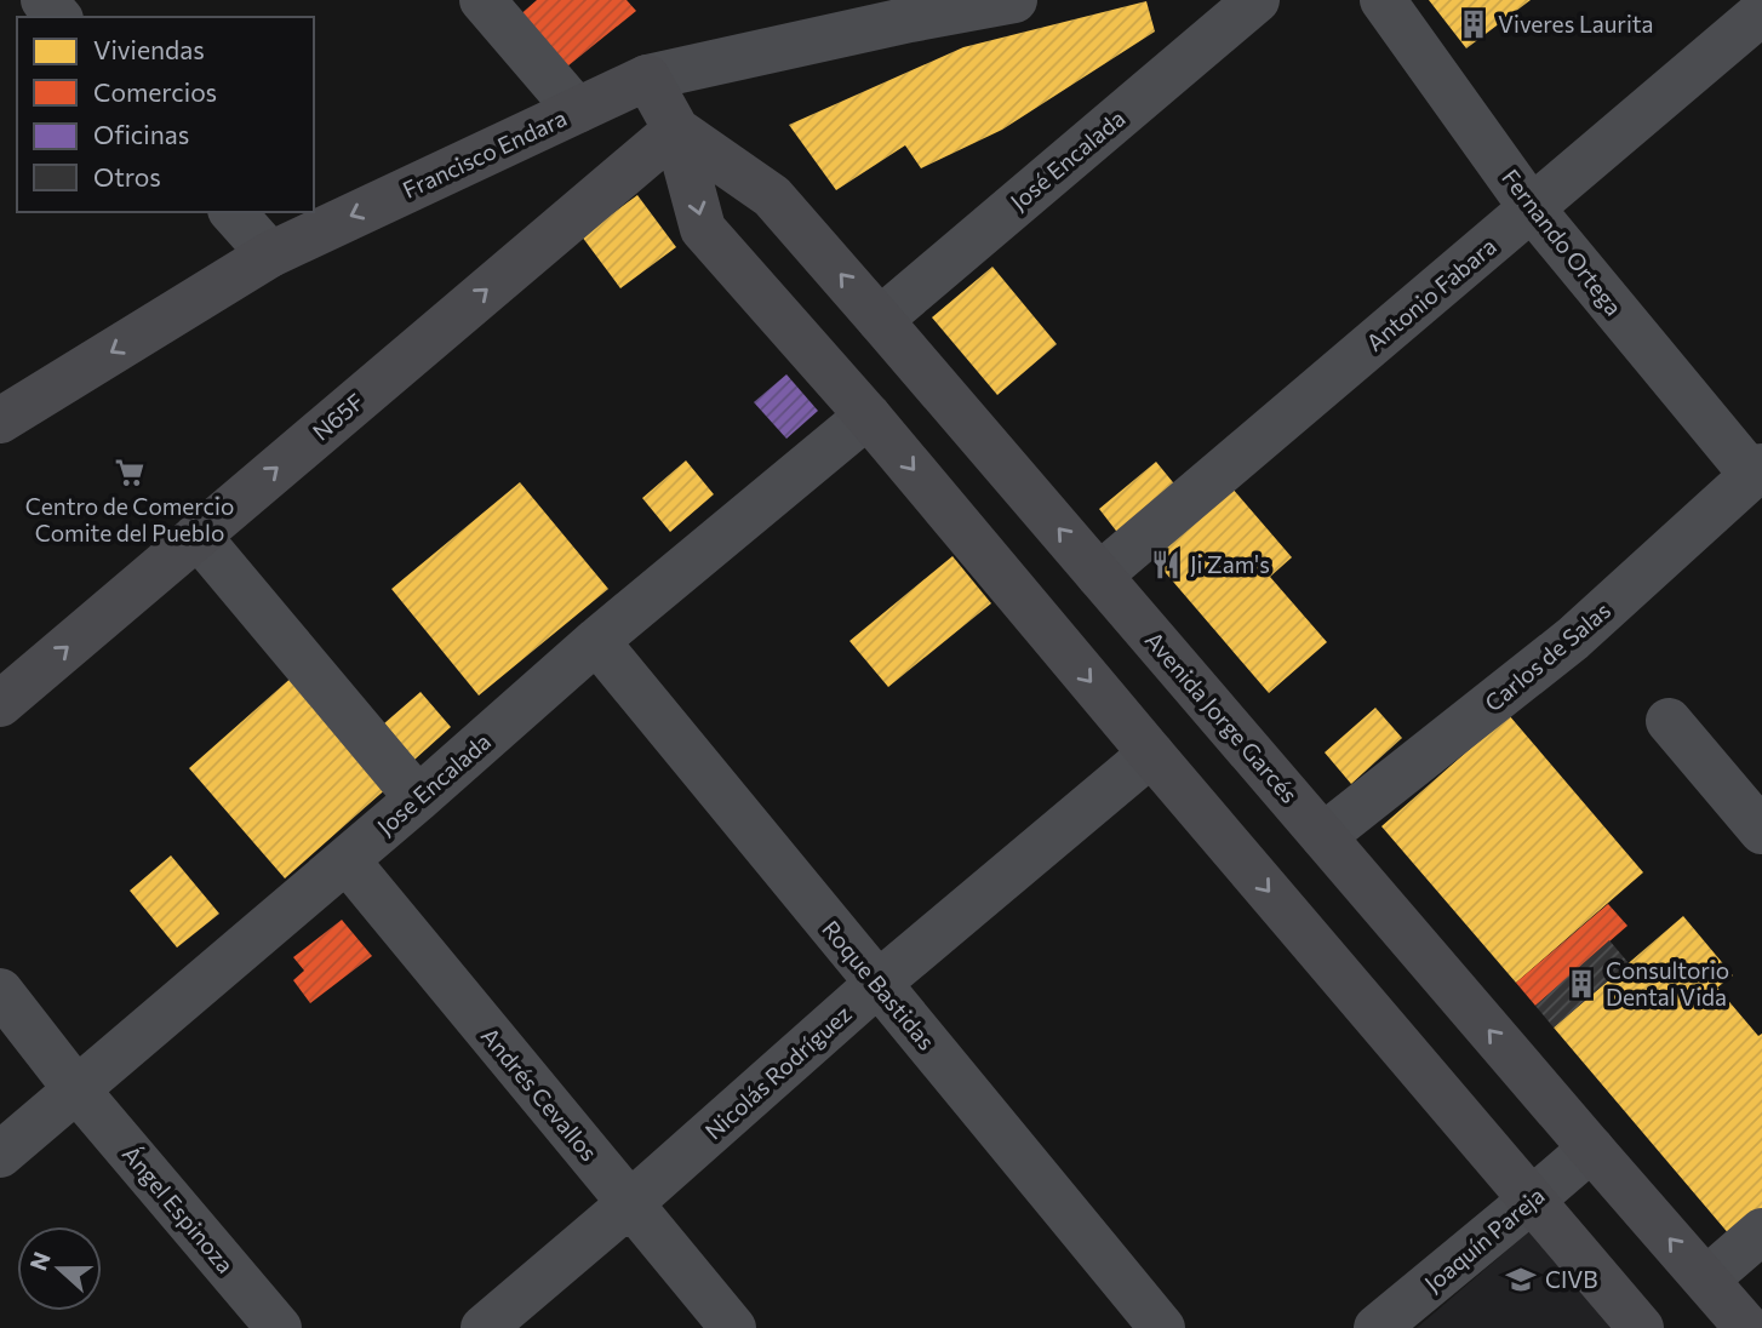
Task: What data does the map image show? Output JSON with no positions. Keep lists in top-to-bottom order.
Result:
{
  "streets": {
    "street": [
      "Francisco Endara",
      "José Encalada",
      "Fernando Ortega",
      "Antonio Fabara",
      "N65F",
      "Carlos de Salas",
      "Avenida Jorge Garcés",
      "Jose Encalada",
      "Roque Bastidas",
      "Nicolás Rodríguez",
      "Andrés Cevallos",
      "Ángel Espinoza",
      "Joaquín Pareja"
    ]
  },
  "crossings": [
    ["Francisco Endara", "Avenida Jorge Garcés"],
    ["José Encalada", "Avenida Jorge Garcés"],
    ["Fernando Ortega", "Antonio Fabara"],
    ["Fernando Ortega", "Carlos de Salas"],
    ["Antonio Fabara", "Avenida Jorge Garcés"],
    ["N65F", "Avenida Jorge Garcés"],
    ["Carlos de Salas", "Avenida Jorge Garcés"],
    ["Avenida Jorge Garcés", "Jose Encalada"],
    ["Avenida Jorge Garcés", "Nicolás Rodríguez"],
    ["Avenida Jorge Garcés", "Joaquín Pareja"],
    ["Jose Encalada", "Roque Bastidas"],
    ["Jose Encalada", "Andrés Cevallos"],
    ["Jose Encalada", "Ángel Espinoza"],
    ["Roque Bastidas", "Nicolás Rodríguez"],
    ["Nicolás Rodríguez", "Andrés Cevallos"]
  ],
  "one_way": ["Francisco Endara", "N65F"],
  "places": {
    "building": ["Viveres Laurita", "Consultorio Dental Vida"],
    "supermarket": ["Centro de Comercio Comite del Pueblo"],
    "restaurant": ["Ji Zam's"],
    "school or university": ["CIVB"]
  },
  "legend": [
    "Viviendas",
    "Comercios",
    "Oficinas",
    "Otros"
  ],
  "north": "left"
}
